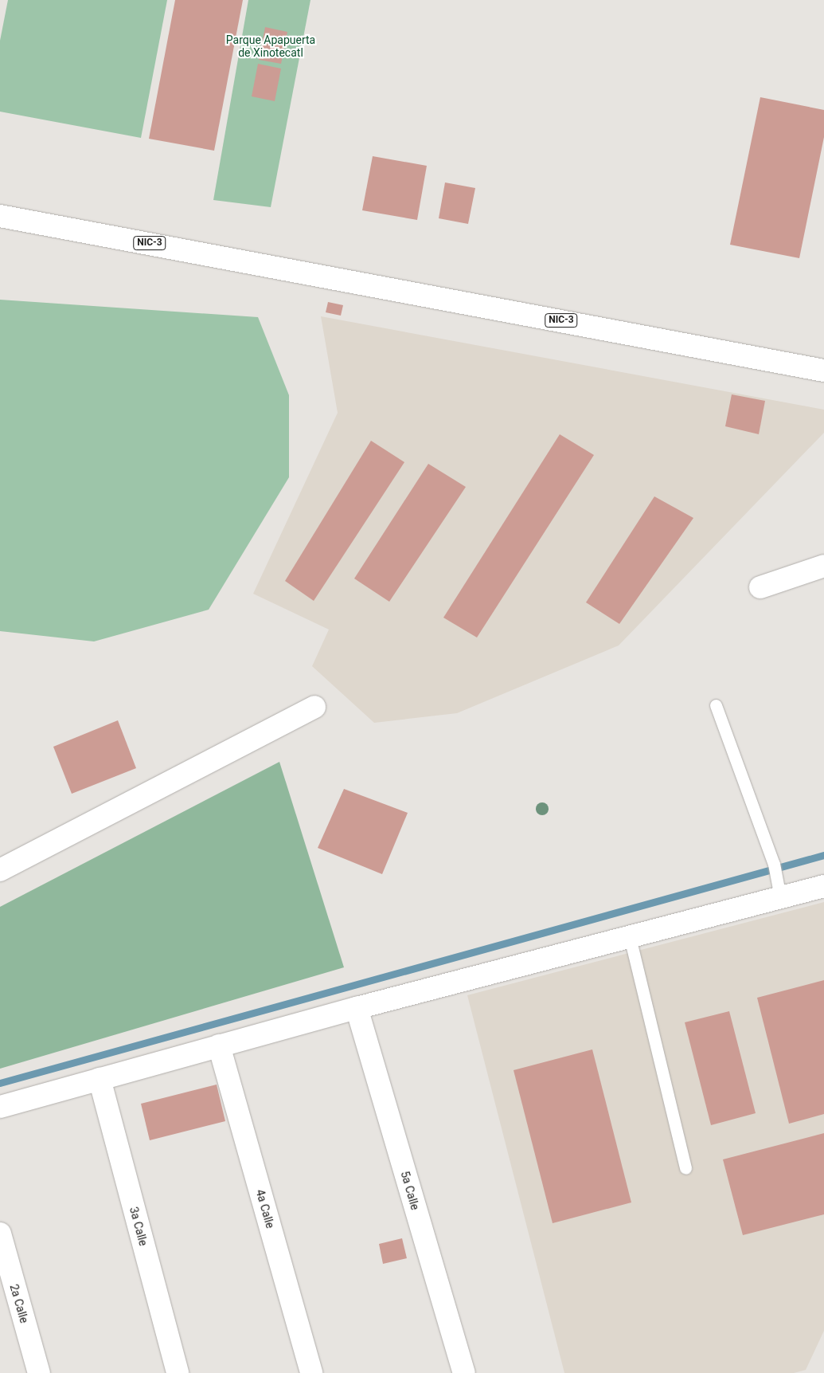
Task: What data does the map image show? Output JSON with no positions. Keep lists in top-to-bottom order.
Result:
{
  "streets": {
    "main road": [
      "NIC-3",
      "5a Calle",
      "4a Calle",
      "3a Calle",
      "2a Calle"
    ]
  },
  "parks": ["Parque Apapuerta de Xinotecatl"]
}
